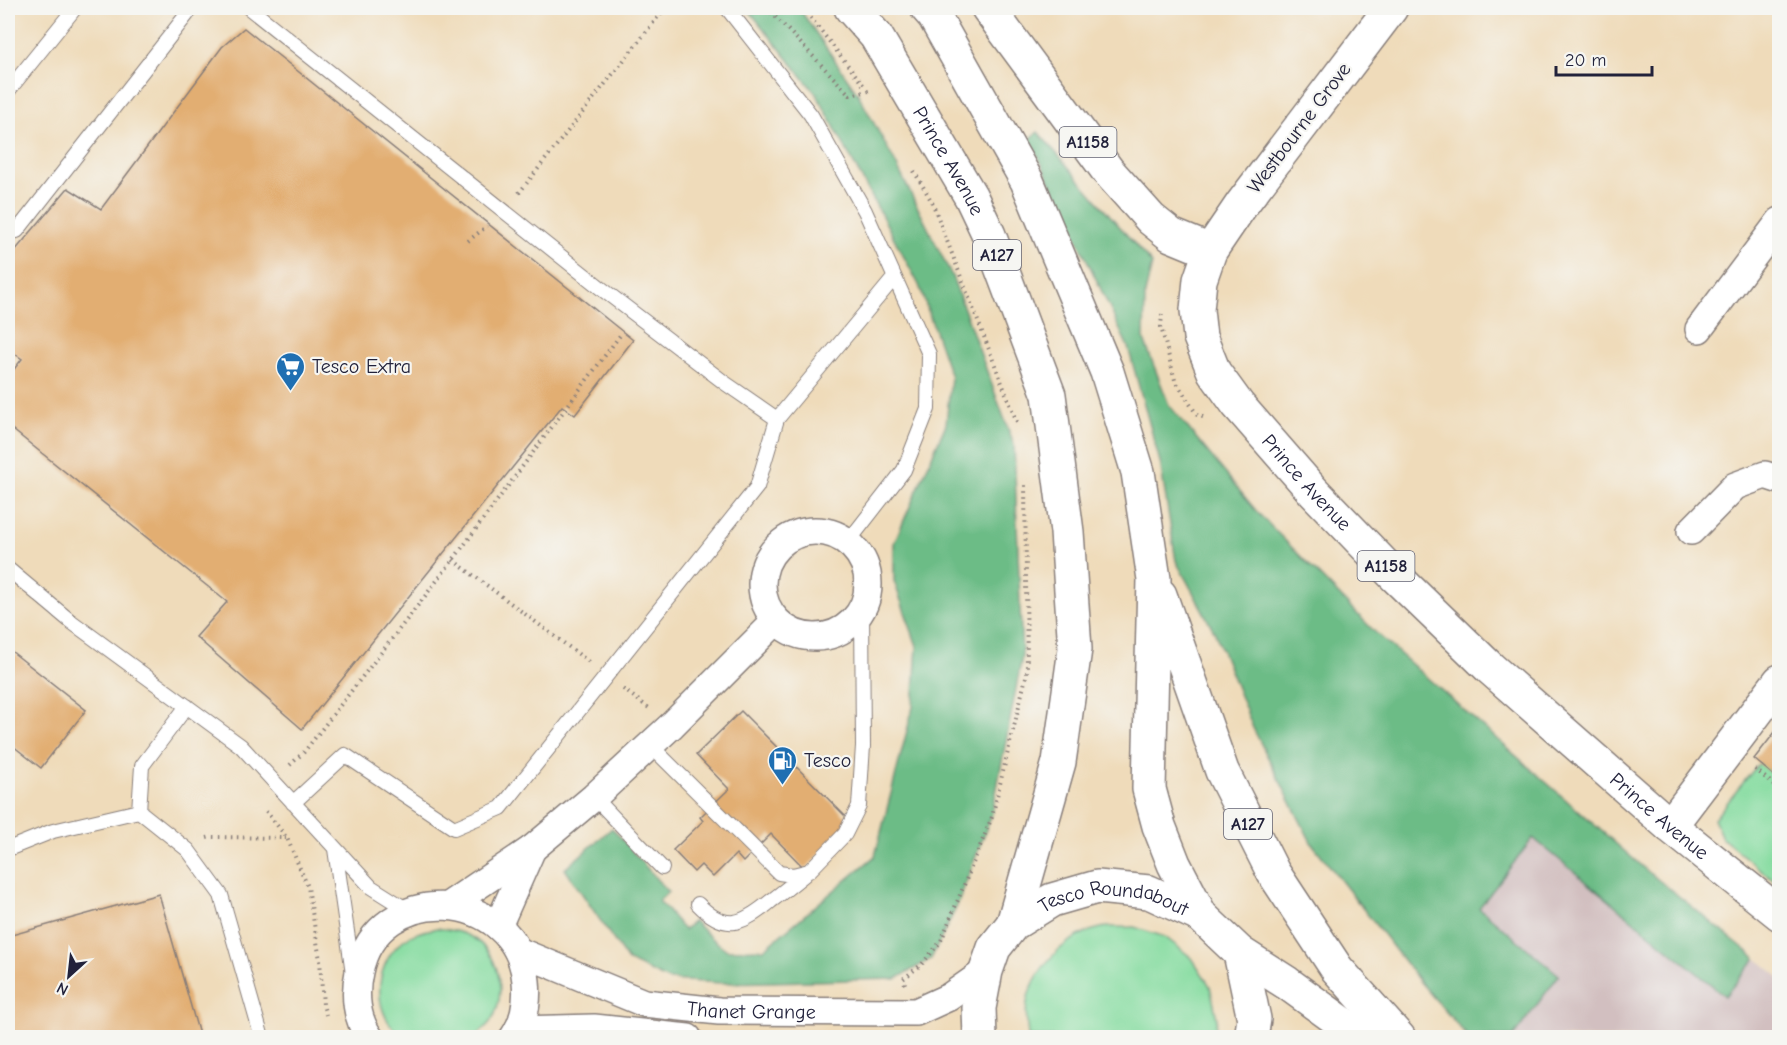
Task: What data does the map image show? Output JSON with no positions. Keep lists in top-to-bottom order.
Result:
{
  "streets": {
    "main road": [
      "Westbourne Grove",
      "A1158",
      "Prince Avenue",
      "A127",
      "Tesco Roundabout"
    ],
    "street": ["Thanet Grange"]
  },
  "crossings": [
    ["Westbourne Grove", "A1158"],
    ["Westbourne Grove", "Prince Avenue"],
    ["A1158", "Prince Avenue"],
    ["Prince Avenue", "Tesco Roundabout"],
    ["A127", "Tesco Roundabout"],
    ["Tesco Roundabout", "Thanet Grange"]
  ],
  "places": {
    "supermarket": ["Tesco Extra"],
    "fuel station": ["Tesco"]
  },
  "scale_bar": "20 m",
  "north": "bottom left"
}
